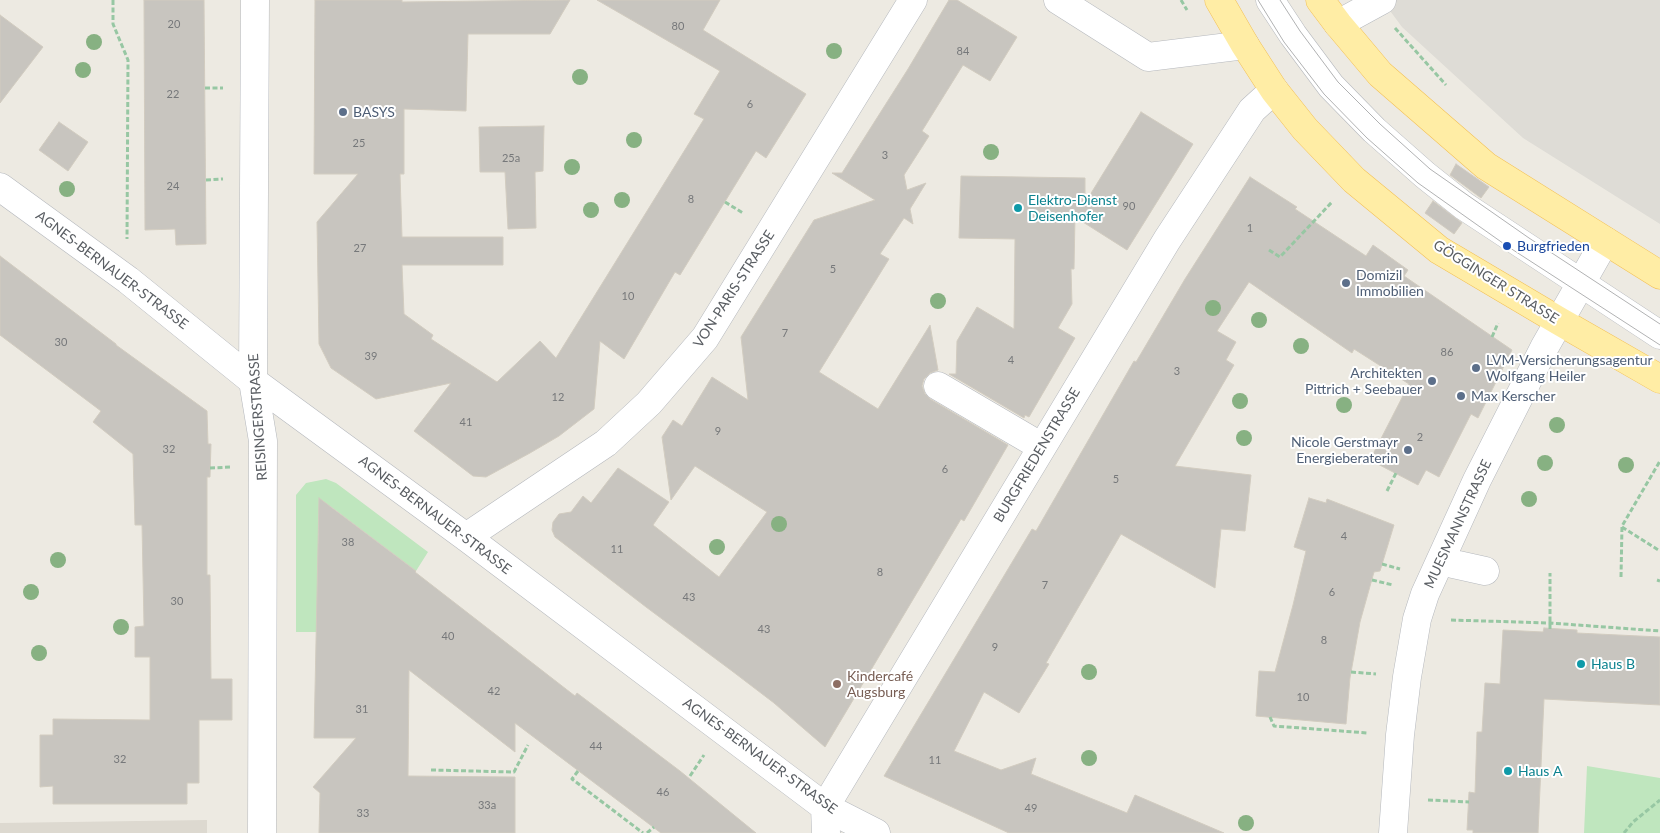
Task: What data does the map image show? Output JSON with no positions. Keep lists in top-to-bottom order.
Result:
{
  "streets": {
    "main road": ["GÖGGINGER STRASSE"],
    "street": [
      "AGNES-BERNAUER-STRASSE",
      "VON-PARIS-STRASSE",
      "REISINGERSTRASSE",
      "BURGFRIEDENSTRASSE",
      "MUESMANNSTRASSE"
    ]
  },
  "crossings": [
    ["AGNES-BERNAUER-STRASSE", "VON-PARIS-STRASSE"],
    ["AGNES-BERNAUER-STRASSE", "REISINGERSTRASSE"],
    ["AGNES-BERNAUER-STRASSE", "BURGFRIEDENSTRASSE"],
    ["GÖGGINGER STRASSE", "BURGFRIEDENSTRASSE"],
    ["GÖGGINGER STRASSE", "MUESMANNSTRASSE"]
  ],
  "places": [
    "BASYS",
    "Elektro-Dienst Deisenhofer",
    "Burgfrieden",
    "Domizil Immobilien",
    "LVM-Versicherungsagentur Wolfgang Heiler",
    "Architekten Pittrich + Seebauer",
    "Max Kerscher",
    "Nicole Gerstmayr Energieberaterin",
    "Haus B",
    "Kindercafé Augsburg",
    "Haus A"
  ],
  "house_numbers": [
    "20",
    "80",
    "84",
    "22",
    "6",
    "25",
    "3",
    "25a",
    "24",
    "8",
    "90",
    "1",
    "27",
    "5",
    "10",
    "7",
    "30",
    "86",
    "39",
    "4",
    "3",
    "12",
    "41",
    "9",
    "2",
    "32",
    "6",
    "5",
    "4",
    "38",
    "11",
    "8",
    "7",
    "6",
    "43",
    "30",
    "43",
    "40",
    "8",
    "9",
    "42",
    "10",
    "31",
    "44",
    "32",
    "11",
    "46",
    "33a",
    "49",
    "33"
  ]
}
